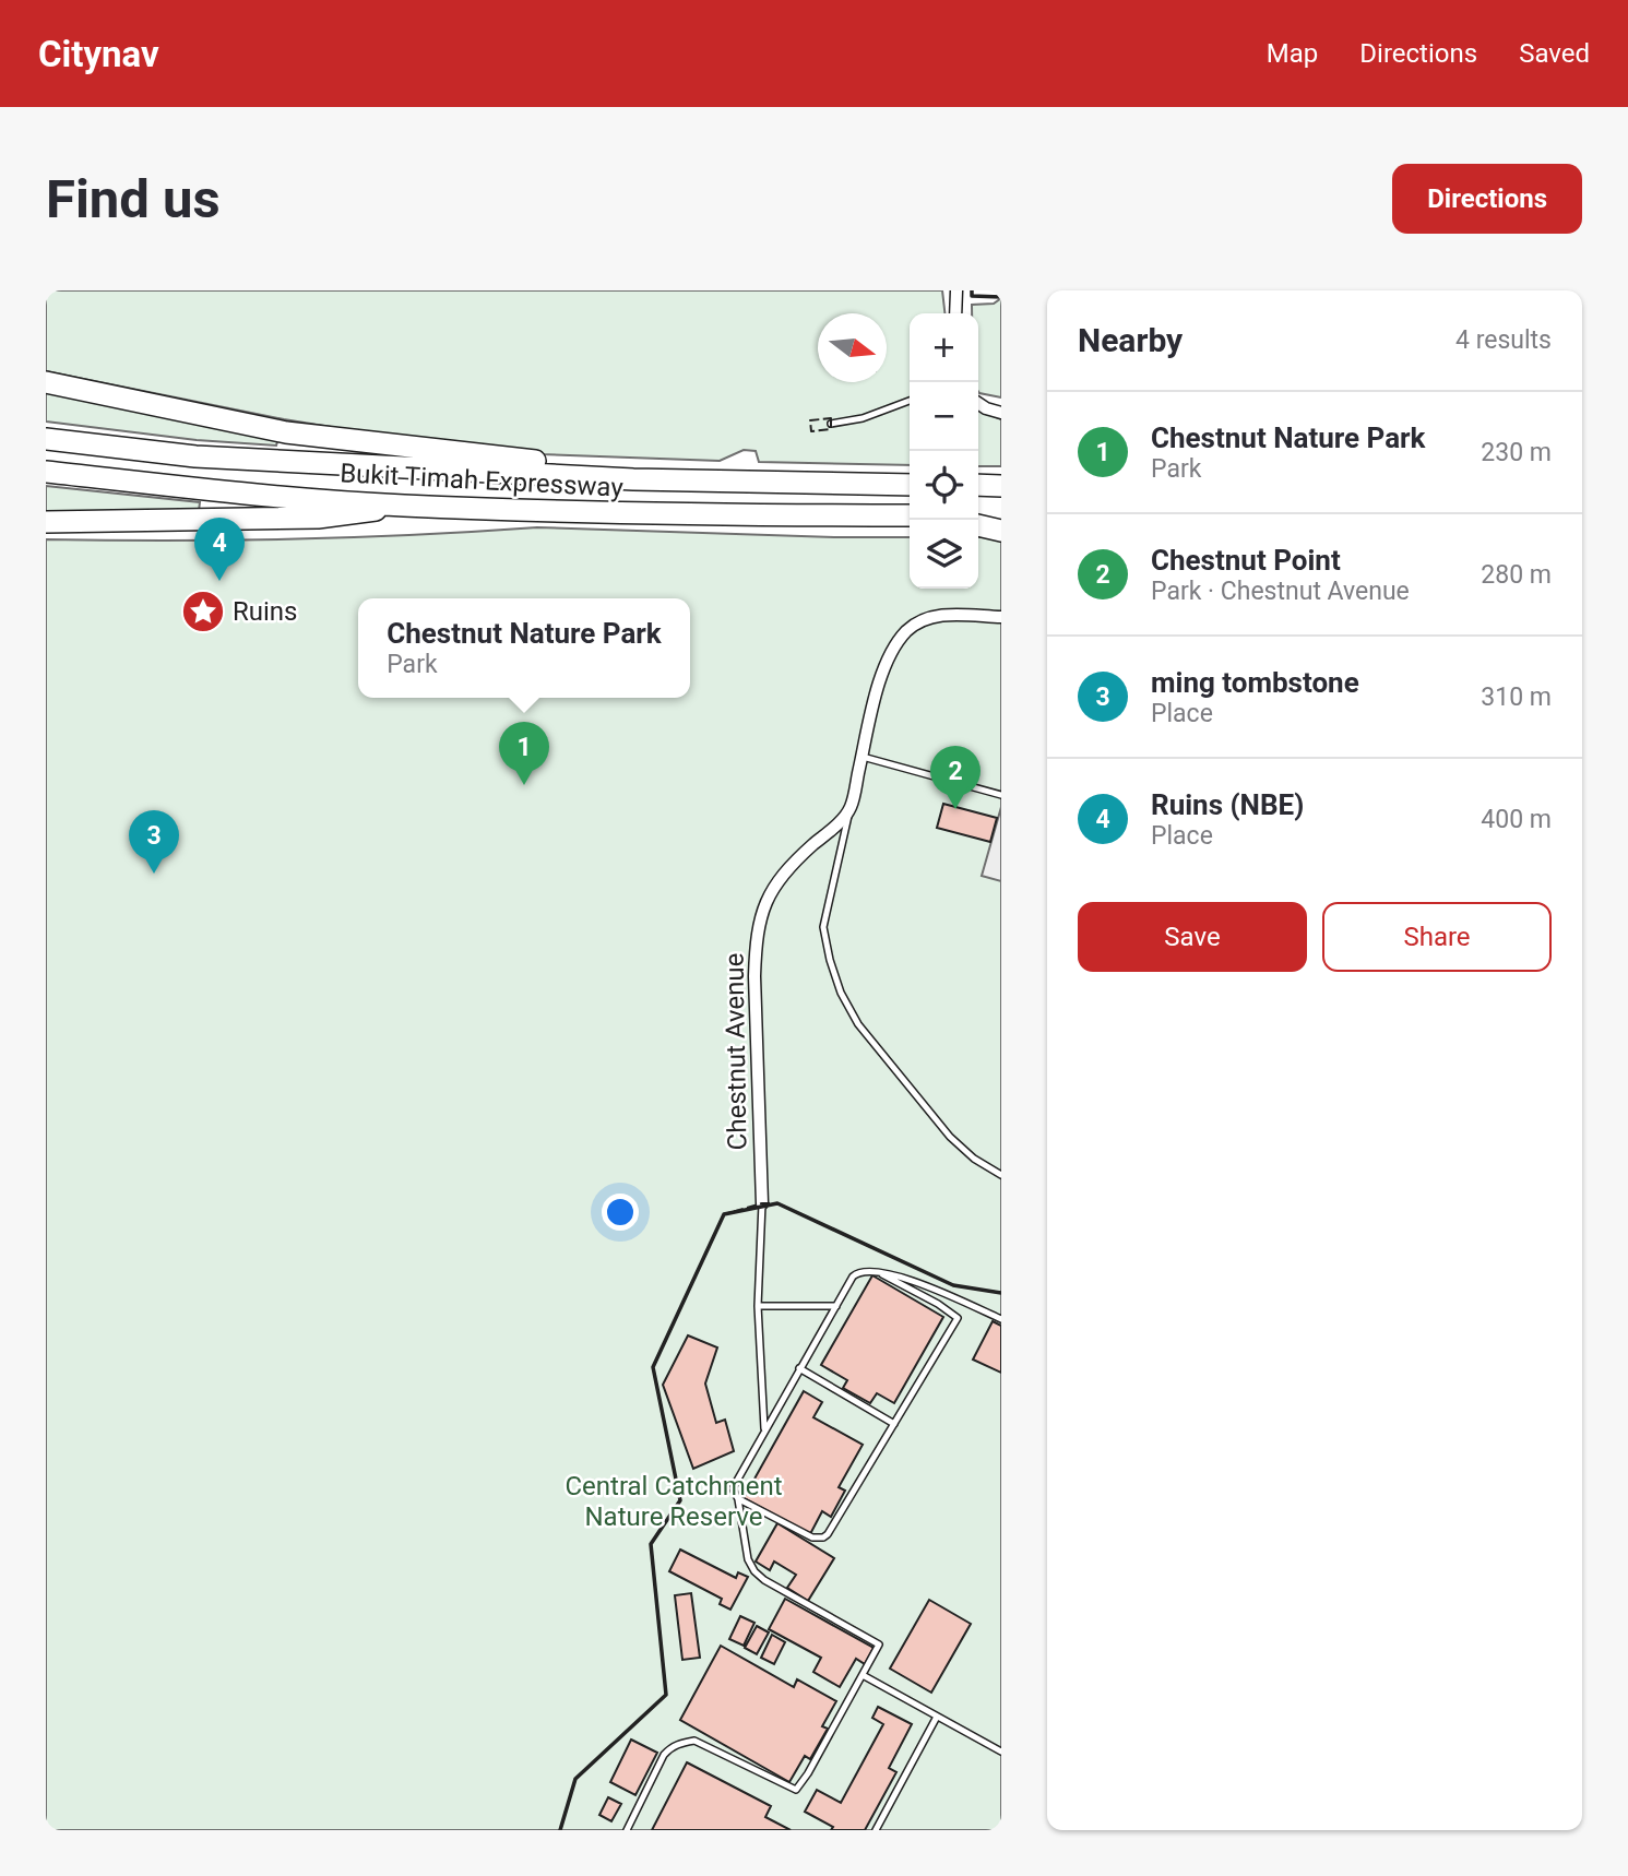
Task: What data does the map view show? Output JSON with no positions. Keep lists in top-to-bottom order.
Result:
{
  "streets": {
    "highway": ["Bukit Timah Expressway"],
    "street": ["Chestnut Avenue"]
  },
  "parks": ["Central Catchment Nature Reserve"],
  "places": {
    "place": ["Ruins"]
  },
  "north": "right",
  "page": {
    "header": "Citynav",
    "nav": ["Map", "Directions", "Saved"],
    "buttons": [
      "Directions",
      ["Save", "Share"]
    ],
    "title": "Find us",
    "heading": ["Nearby", "4 results"],
    "map_buttons": ["+", "−"],
    "list": [
      {
        "mark": "1",
        "name": "Chestnut Nature Park",
        "note": "Park",
        "value": "230 m"
      },
      {
        "mark": "2",
        "name": "Chestnut Point",
        "note": "Park · Chestnut Avenue",
        "value": "280 m"
      },
      {
        "mark": "3",
        "name": "ming tombstone",
        "note": "Place",
        "value": "310 m"
      },
      {
        "mark": "4",
        "name": "Ruins (NBE)",
        "note": "Place",
        "value": "400 m"
      }
    ],
    "pins": [
      "4",
      "1",
      "2",
      "3"
    ],
    "popup": ["Chestnut Nature Park", "Park"]
  }
}
